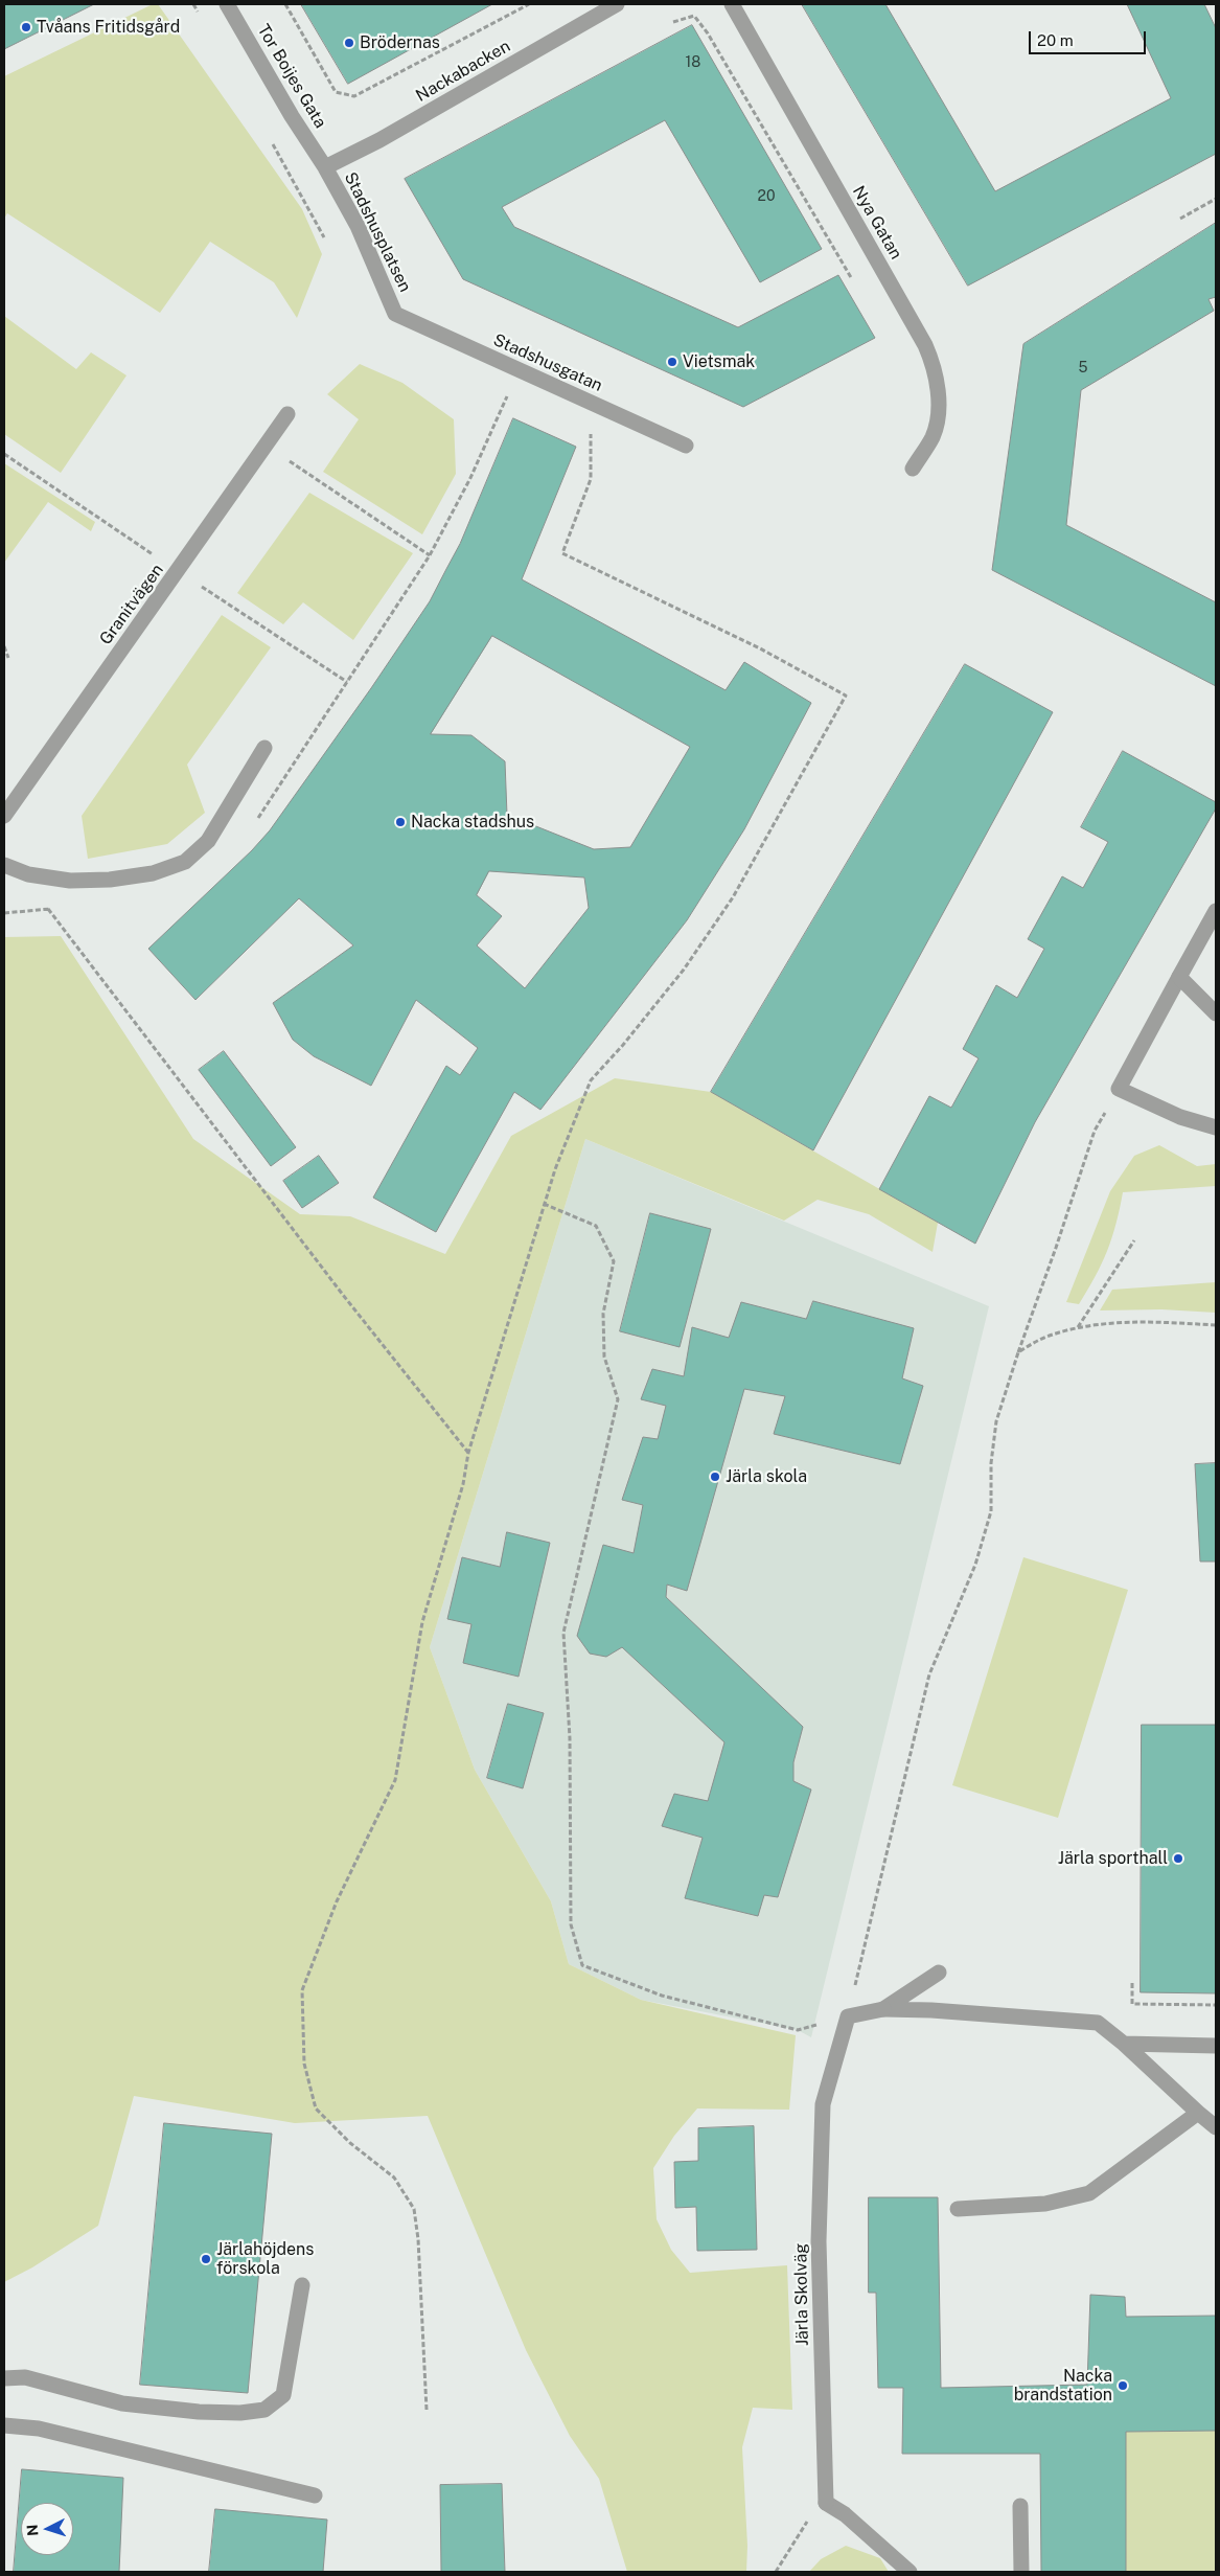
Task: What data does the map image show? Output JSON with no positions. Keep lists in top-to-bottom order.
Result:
{
  "streets": {
    "street": [
      "Nackabacken",
      "Tor Boijes Gata",
      "Nya Gatan",
      "Stadshusplatsen",
      "Stadshusgatan",
      "Granitvägen",
      "Järla Skolväg"
    ]
  },
  "crossings": [
    ["Nackabacken", "Tor Boijes Gata"],
    ["Nackabacken", "Stadshusplatsen"],
    ["Tor Boijes Gata", "Stadshusplatsen"],
    ["Stadshusplatsen", "Stadshusgatan"]
  ],
  "places": [
    "Tvåans Fritidsgård",
    "Brödernas",
    "Vietsmak",
    "Nacka stadshus",
    "Järla skola",
    "Järla sporthall",
    "Järlahöjdens förskola",
    "Nacka brandstation"
  ],
  "house_numbers": ["18", "20", "5"],
  "scale_bar": "20 m",
  "north": "left"
}
